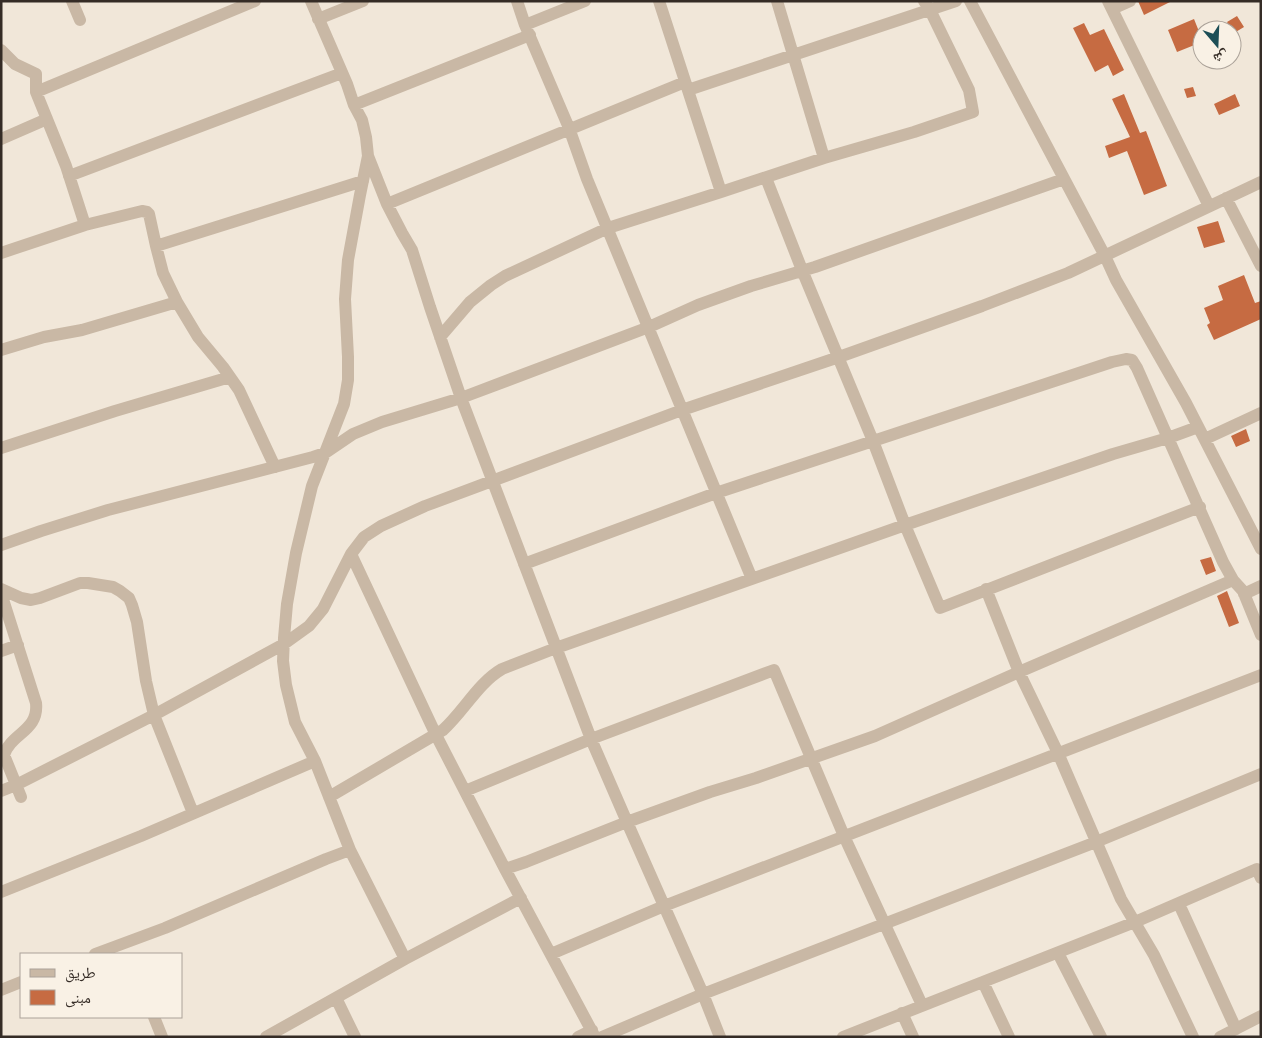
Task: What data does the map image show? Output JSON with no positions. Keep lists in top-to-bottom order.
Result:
{
  "legend": ["طريق", "مبنى"],
  "north": "bottom"
}
